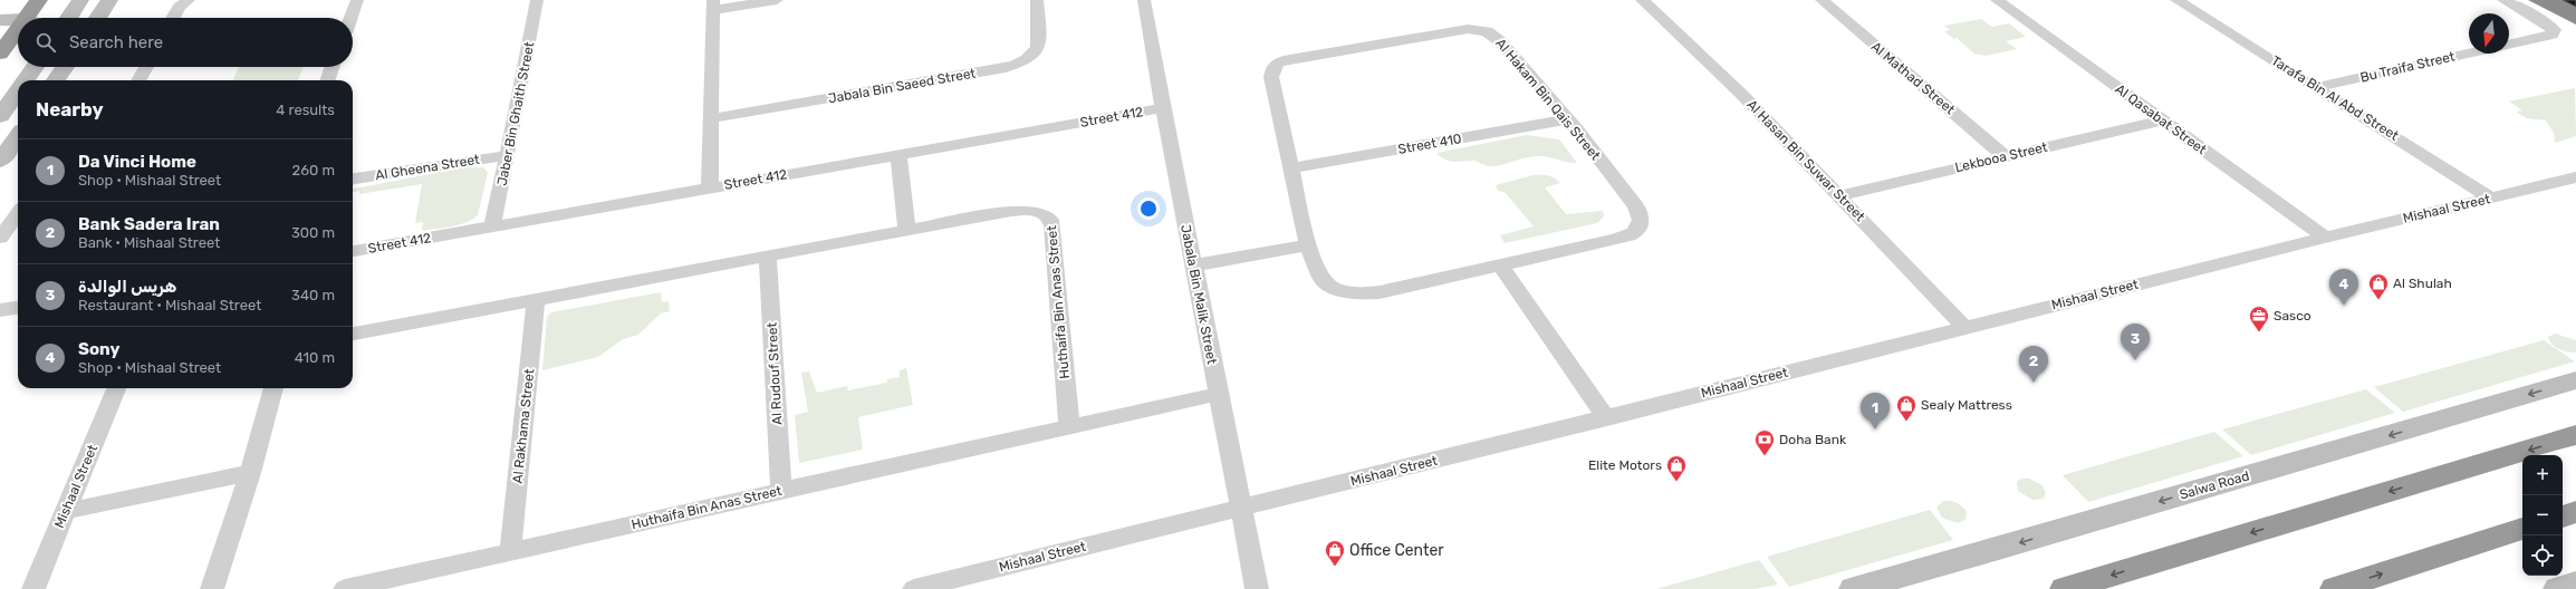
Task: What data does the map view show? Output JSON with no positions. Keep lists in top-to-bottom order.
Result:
{
  "streets": {
    "main road": ["Salwa Road"],
    "street": [
      "Bu Traifa Street",
      "Al Mathad Street",
      "Jabala Bin Saeed Street",
      "Tarafa Bin Al Abd Street",
      "Al Hakam Bin Qais Street",
      "Jaber Bin Ghaith Street",
      "Street 412",
      "Al Qasabat Street",
      "Street 410",
      "Lekbooa Street",
      "Al Hasan Bin Suwar Street",
      "Al Gheena Street",
      "Mishaal Street",
      "Jabala Bin Malik Street",
      "Huthaifa Bin Anas Street",
      "Al Rudouf Street",
      "Al Rakhama Street"
    ]
  },
  "crossings": [
    ["Bu Traifa Street", "Tarafa Bin Al Abd Street"],
    ["Al Mathad Street", "Lekbooa Street"],
    ["Tarafa Bin Al Abd Street", "Mishaal Street"],
    ["Al Hakam Bin Qais Street", "Street 410"],
    ["Jaber Bin Ghaith Street", "Street 412"],
    ["Jaber Bin Ghaith Street", "Al Gheena Street"],
    ["Street 412", "Jabala Bin Malik Street"],
    ["Al Qasabat Street", "Lekbooa Street"],
    ["Al Qasabat Street", "Mishaal Street"],
    ["Lekbooa Street", "Al Hasan Bin Suwar Street"],
    ["Al Hasan Bin Suwar Street", "Mishaal Street"],
    ["Mishaal Street", "Jabala Bin Malik Street"],
    ["Jabala Bin Malik Street", "Huthaifa Bin Anas Street"],
    ["Huthaifa Bin Anas Street", "Al Rudouf Street"],
    ["Huthaifa Bin Anas Street", "Al Rakhama Street"]
  ],
  "one_way": ["Salwa Road"],
  "places": {
    "shop": [
      "Al Shulah",
      "Sealy Mattress",
      "Elite Motors",
      "Office Center"
    ],
    "office": ["Sasco"],
    "bank": ["Doha Bank"]
  },
  "north": "bottom",
  "page": {
    "search": "Search here",
    "heading": ["Nearby", "4 results"],
    "list": [
      {
        "mark": "1",
        "name": "Da Vinci Home",
        "note": "Shop · Mishaal Street",
        "value": "260 m"
      },
      {
        "mark": "2",
        "name": "Bank Sadera Iran",
        "note": "Bank · Mishaal Street",
        "value": "300 m"
      },
      {
        "mark": "3",
        "name": "هريس الوالدة",
        "note": "Restaurant · Mishaal Street",
        "value": "340 m"
      },
      {
        "mark": "4",
        "name": "Sony",
        "note": "Shop · Mishaal Street",
        "value": "410 m"
      }
    ],
    "pins": [
      "4",
      "3",
      "2",
      "1"
    ],
    "map_buttons": ["+", "−"]
  }
}
